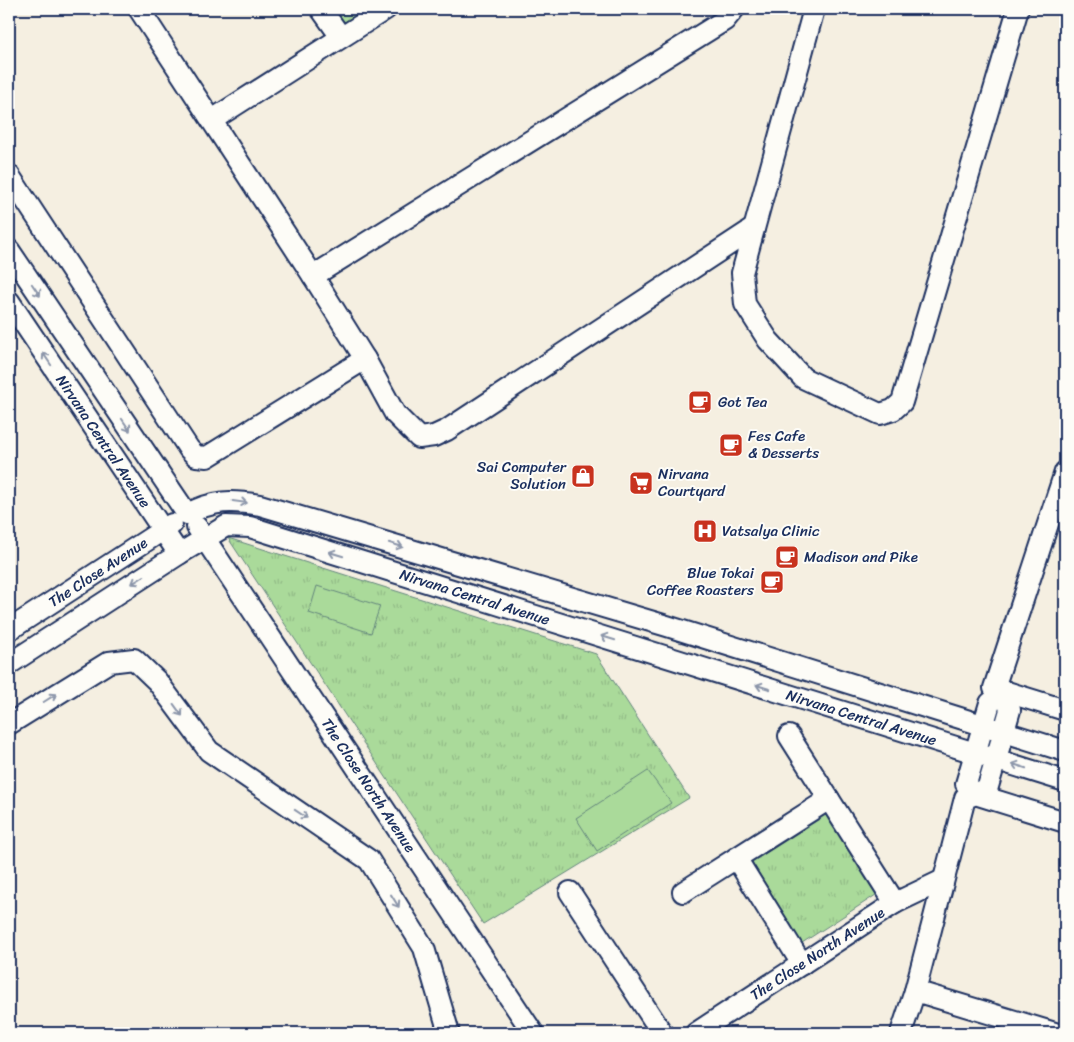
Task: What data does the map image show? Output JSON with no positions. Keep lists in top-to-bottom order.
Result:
{
  "streets": {
    "street": ["Nirvana Central Avenue", "The Close Avenue", "The Close North Avenue"]
  },
  "crossings": [
    ["Nirvana Central Avenue", "The Close Avenue"],
    ["Nirvana Central Avenue", "The Close North Avenue"],
    ["The Close Avenue", "The Close North Avenue"]
  ],
  "places": {
    "cafe": [
      "Got Tea",
      "Fes Cafe & Desserts",
      "Madison and Pike",
      "Blue Tokai Coffee Roasters"
    ],
    "shop": ["Sai Computer Solution"],
    "supermarket": ["Nirvana Courtyard"],
    "hospital": ["Vatsalya Clinic"]
  }
}
